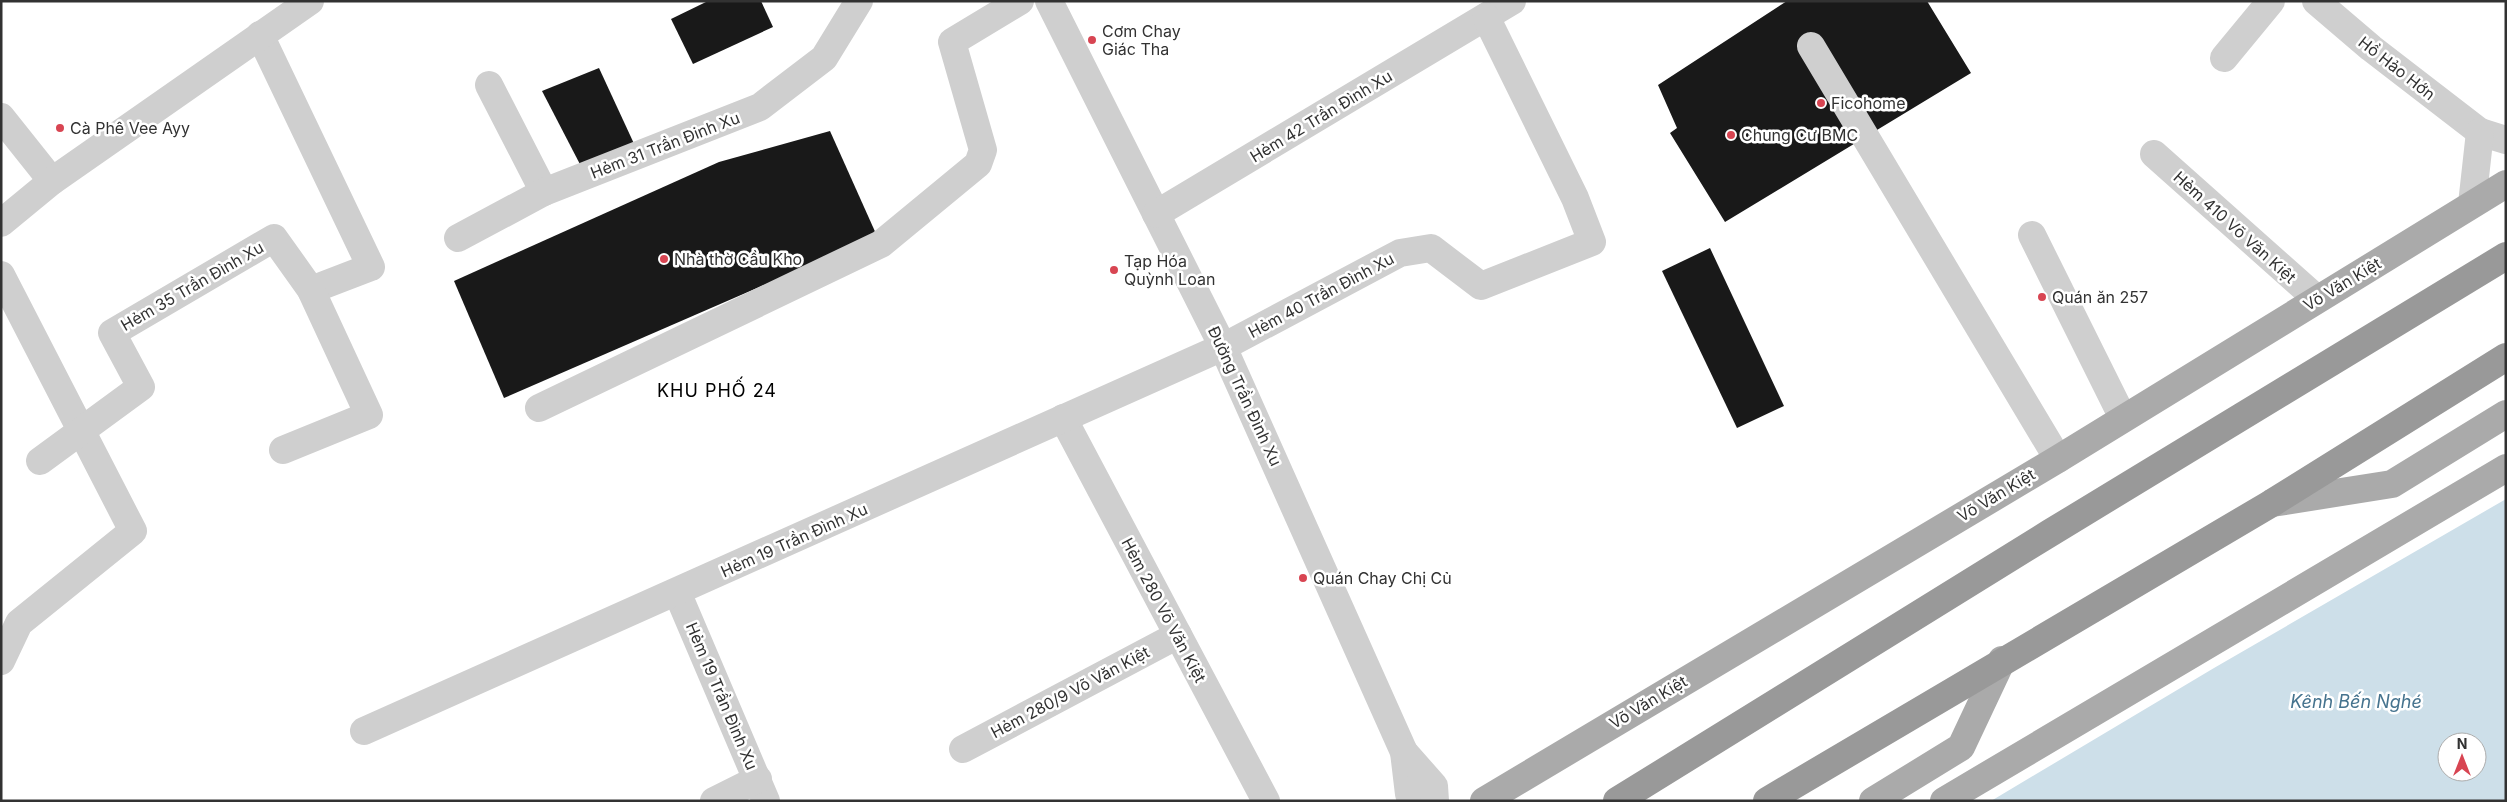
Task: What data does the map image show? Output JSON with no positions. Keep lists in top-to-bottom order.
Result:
{
  "streets": {
    "main road": ["Võ Văn Kiệt"],
    "street": [
      "Hồ Hảo Hớn",
      "Hẻm 42 Trần Ðình Xu",
      "Hẻm 31 Trần Đinh Xu",
      "Hẻm 410 Võ Văn Kiệt",
      "Hẻm 35 Trần Đình Xu",
      "Hẻm 40 Trần Đình Xu",
      "Đường Trần Ðình Xu",
      "Hẻm 19 Trần Ðình Xu",
      "Hẻm 280 Võ Văn Kiệt",
      "Hẻm 280/9 Võ Văn Kiệt",
      "Hẻm 19 Trần Đình Xu"
    ]
  },
  "crossings": [
    ["Hẻm 42 Trần Ðình Xu", "Hẻm 40 Trần Đình Xu"],
    ["Hẻm 42 Trần Ðình Xu", "Đường Trần Ðình Xu"],
    ["Hẻm 410 Võ Văn Kiệt", "Võ Văn Kiệt"],
    ["Hẻm 40 Trần Đình Xu", "Đường Trần Ðình Xu"],
    ["Hẻm 40 Trần Đình Xu", "Hẻm 19 Trần Ðình Xu"],
    ["Đường Trần Ðình Xu", "Hẻm 19 Trần Ðình Xu"],
    ["Hẻm 19 Trần Ðình Xu", "Hẻm 280 Võ Văn Kiệt"],
    ["Hẻm 19 Trần Ðình Xu", "Hẻm 19 Trần Đình Xu"],
    ["Hẻm 280 Võ Văn Kiệt", "Hẻm 280/9 Võ Văn Kiệt"]
  ],
  "districts": ["KHU PHỐ 24"],
  "water": ["Kênh Bến Nghé"],
  "places": [
    "Cơm Chay Giác Tha",
    "Ficohome",
    "Cà Phê Vee Ayy",
    "Chung Cư BMC",
    "Nhà thờ Cầu Kho",
    "Tạp Hóa Quỳnh Loan",
    "Quán ăn 257",
    "Quán Chay Chị Củ"
  ],
  "north": "top"
}
